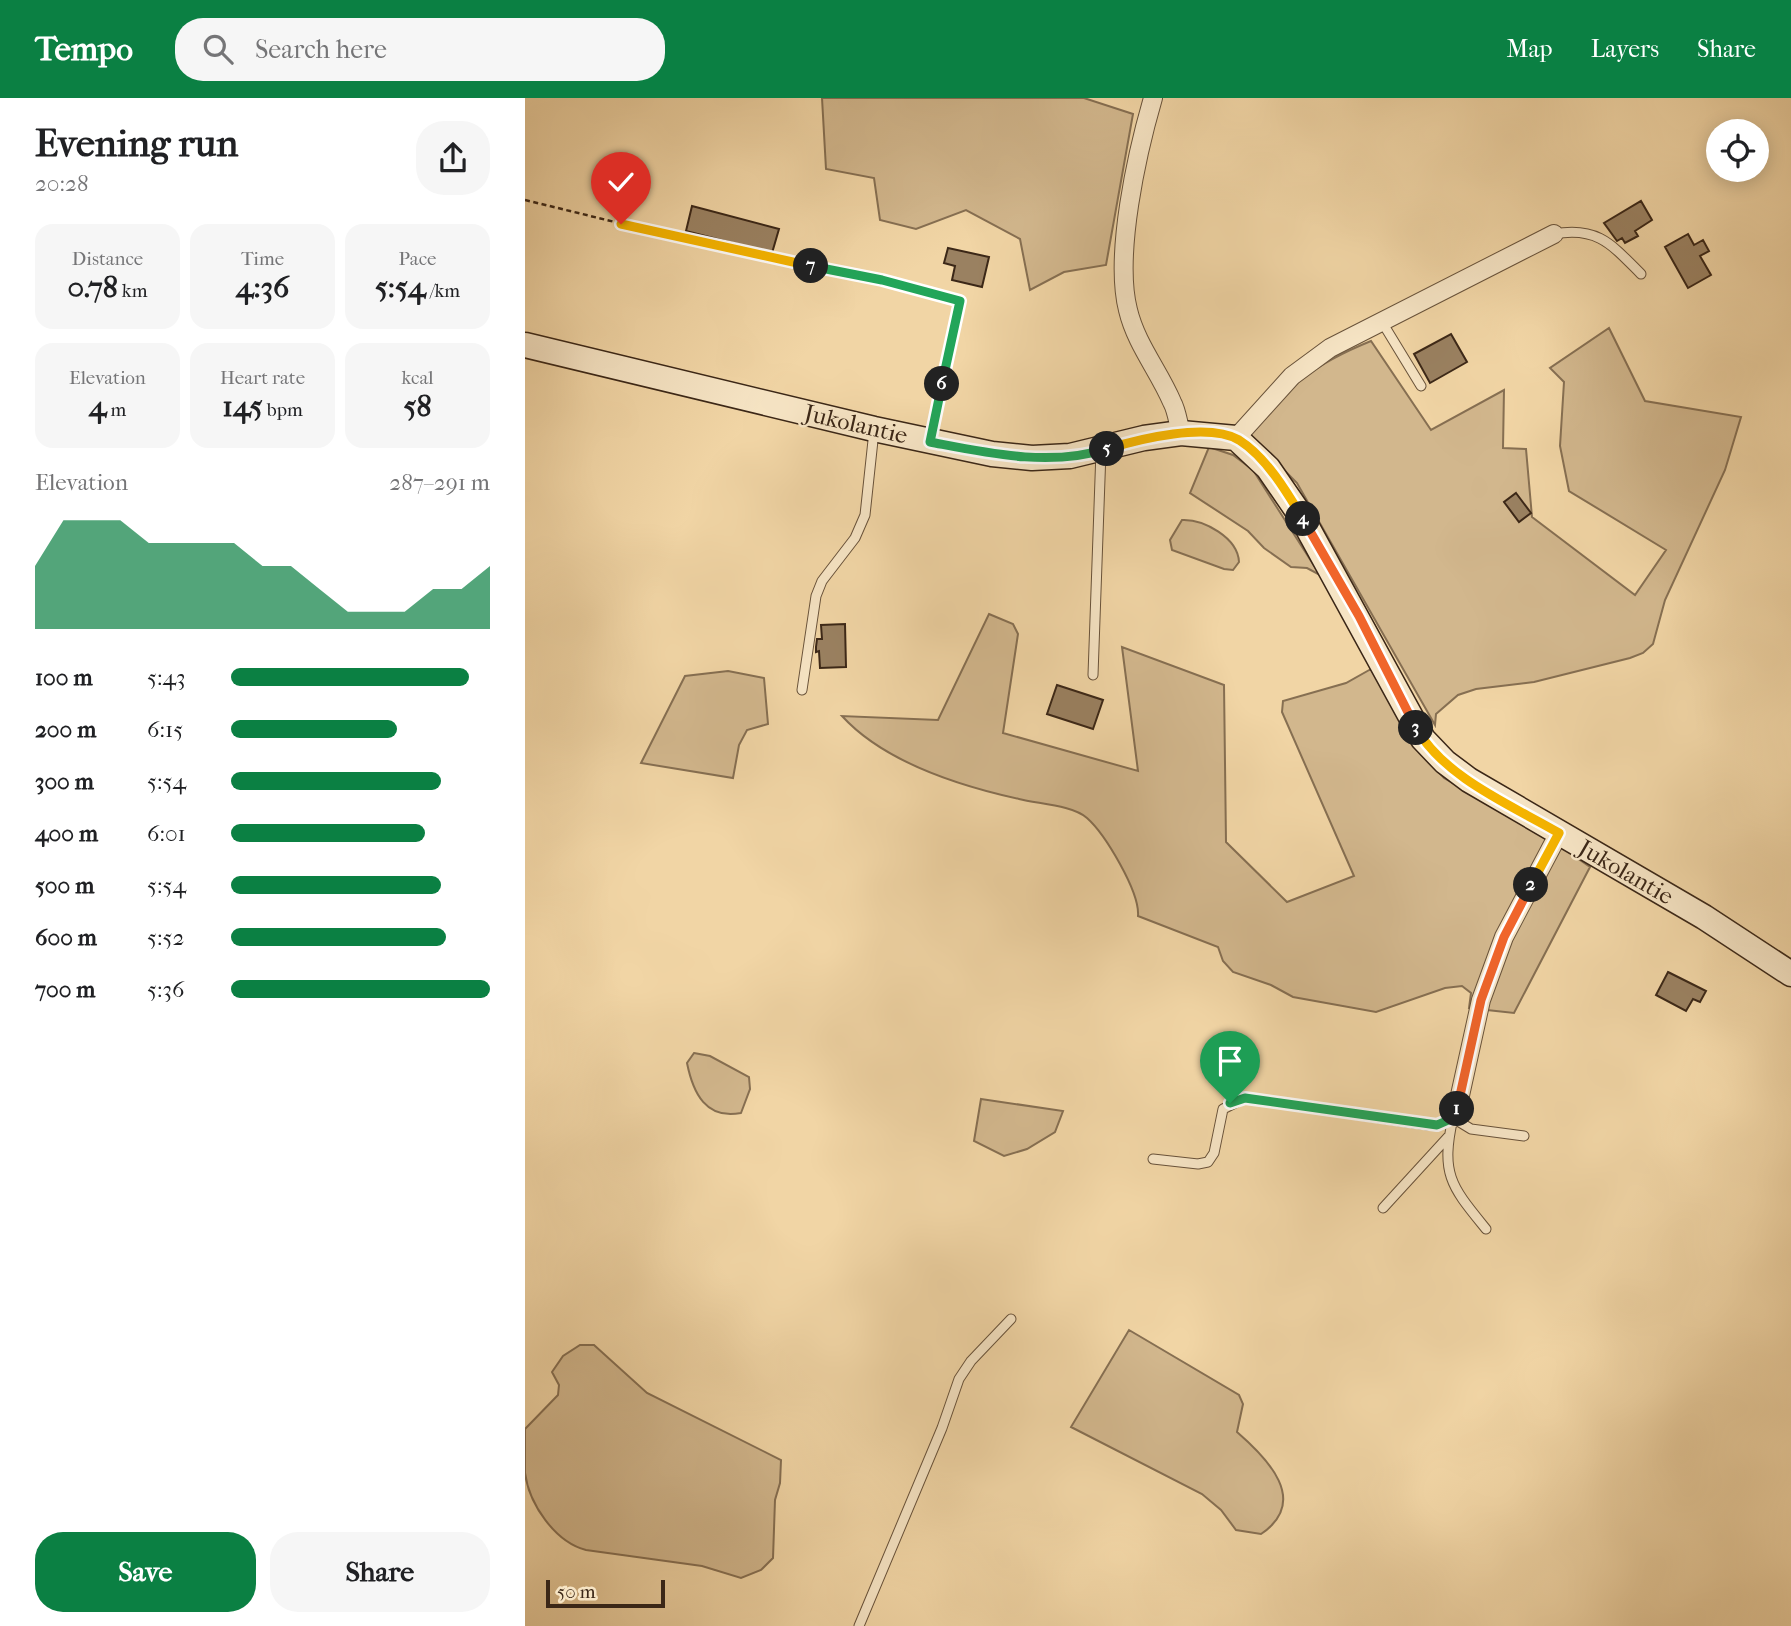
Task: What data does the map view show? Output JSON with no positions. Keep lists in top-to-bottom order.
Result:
{
  "streets": {
    "street": ["Jukolantie"]
  },
  "scale_bar": "50 m",
  "page": {
    "header": "Tempo",
    "search": "Search here",
    "nav": ["Map", "Layers", "Share"],
    "heading": ["Evening run", "20:28"],
    "stats": [
      ["Distance", "0.78 km"],
      ["Time", "4:36"],
      ["Pace", "5:54 /km"],
      ["Elevation", "4 m"],
      ["Heart rate", "145 bpm"],
      ["kcal", "58"]
    ],
    "pins": [
      "7",
      "6",
      "5",
      "4",
      "3",
      "2",
      "1"
    ],
    "chart": ["Elevation", "287–291 m"],
    "list": [
      {
        "name": "100 m",
        "note": "5:43"
      },
      {
        "name": "200 m",
        "note": "6:15"
      },
      {
        "name": "300 m",
        "note": "5:54"
      },
      {
        "name": "400 m",
        "note": "6:01"
      },
      {
        "name": "500 m",
        "note": "5:54"
      },
      {
        "name": "600 m",
        "note": "5:52"
      },
      {
        "name": "700 m",
        "note": "5:36"
      }
    ],
    "buttons": ["Save", "Share"],
    "scale": "50 m"
  }
}
